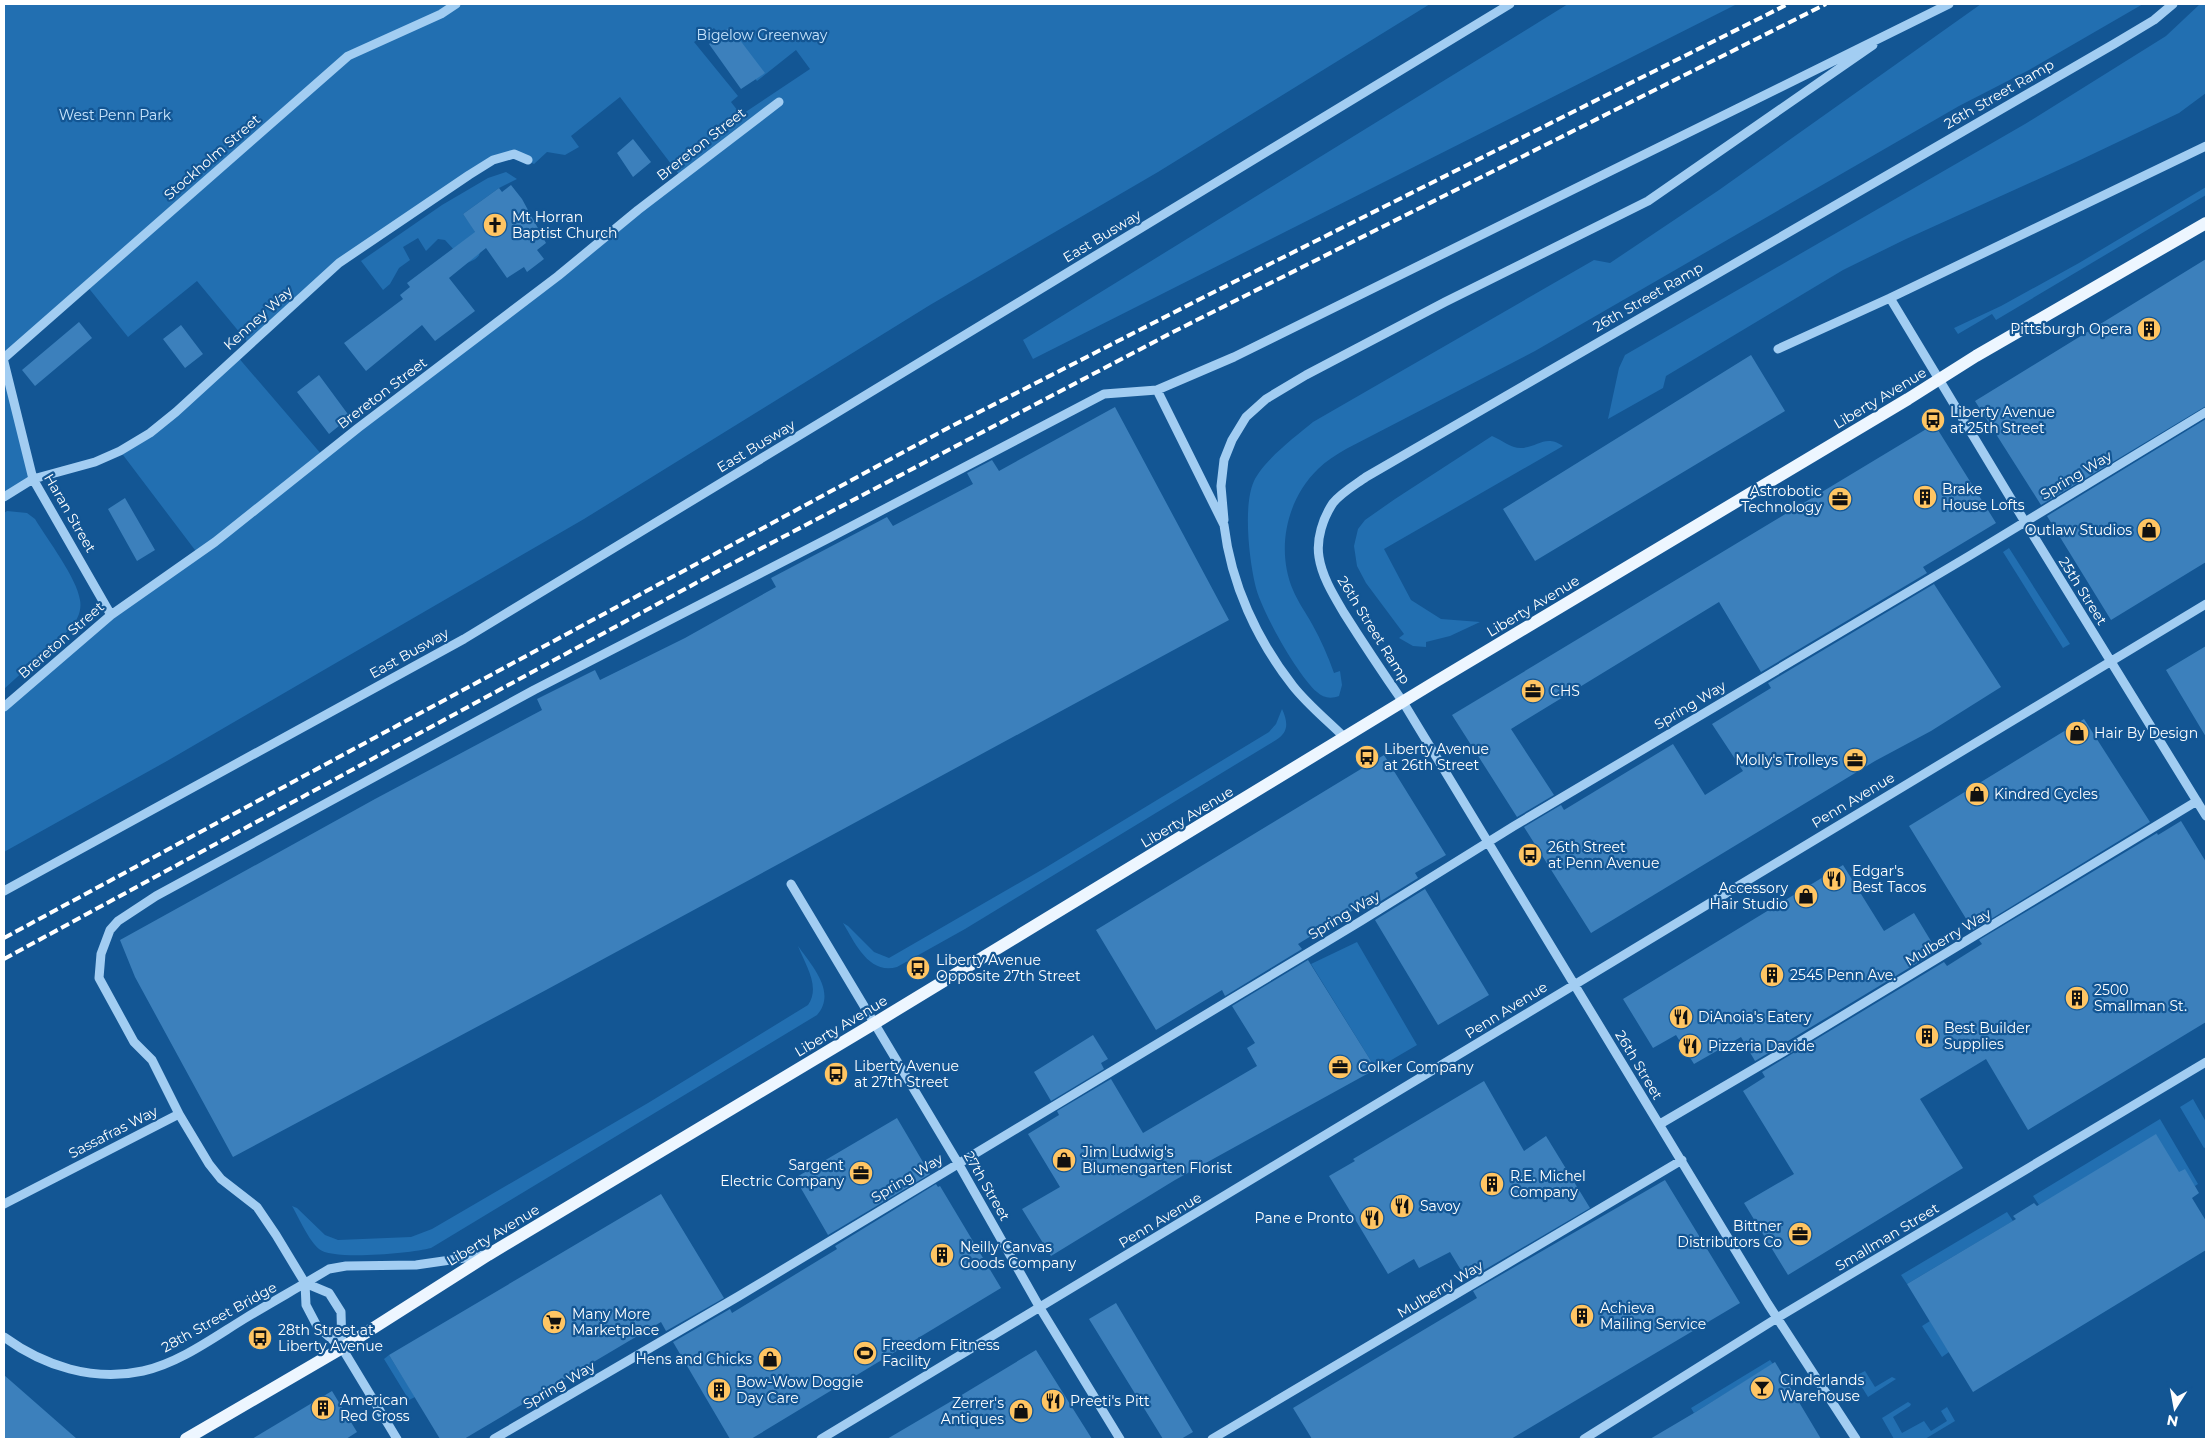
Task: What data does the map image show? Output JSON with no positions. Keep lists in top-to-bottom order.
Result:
{
  "streets": {
    "main road": ["Liberty Avenue"],
    "street": [
      "26th Street Ramp",
      "Brereton Street",
      "Stockholm Street",
      "East Busway",
      "Kenney Way",
      "Spring Way",
      "Haran Street",
      "25th Street",
      "Penn Avenue",
      "Mulberry Way",
      "26th Street",
      "Sassafras Way",
      "27th Street",
      "Smallman Street",
      "28th Street Bridge"
    ]
  },
  "crossings": [
    ["26th Street Ramp", "Liberty Avenue"],
    ["26th Street Ramp", "26th Street"],
    ["Brereton Street", "Haran Street"],
    ["Stockholm Street", "Haran Street"],
    ["Kenney Way", "Haran Street"],
    ["Liberty Avenue", "25th Street"],
    ["Liberty Avenue", "26th Street"],
    ["Liberty Avenue", "27th Street"],
    ["Liberty Avenue", "28th Street Bridge"],
    ["Spring Way", "25th Street"],
    ["Spring Way", "26th Street"],
    ["Spring Way", "27th Street"],
    ["25th Street", "Penn Avenue"],
    ["25th Street", "Mulberry Way"],
    ["Penn Avenue", "26th Street"],
    ["Penn Avenue", "27th Street"],
    ["Mulberry Way", "26th Street"],
    ["26th Street", "Smallman Street"],
    ["Sassafras Way", "28th Street Bridge"]
  ],
  "parks": ["Bigelow Greenway", "West Penn Park"],
  "places": {
    "church": ["Mt Horran Baptist Church"],
    "building": [
      "Pittsburgh Opera",
      "Brake House Lofts",
      "2545 Penn Ave.",
      "2500 Smallman St.",
      "Best Builder Supplies",
      "R.E. Michel Company",
      "Neilly Canvas Goods Company",
      "Achieva Mailing Service",
      "Bow-Wow Doggie Day Care",
      "American Red Cross"
    ],
    "bus stop": [
      "Liberty Avenue at 25th Street",
      "Liberty Avenue at 26th Street",
      "26th Street at Penn Avenue",
      "Liberty Avenue Opposite 27th Street",
      "Liberty Avenue at 27th Street",
      "28th Street at Liberty Avenue"
    ],
    "office": [
      "Astrobotic Technology",
      "CHS",
      "Molly's Trolleys",
      "Colker Company",
      "Sargent Electric Company",
      "Bittner Distributors Co"
    ],
    "shop": [
      "Outlaw Studios",
      "Hair By Design",
      "Kindred Cycles",
      "Accessory Hair Studio",
      "Jim Ludwig's Blumengarten Florist",
      "Hens and Chicks",
      "Zerrer's Antiques"
    ],
    "restaurant": [
      "Edgar's Best Tacos",
      "DiAnoia's Eatery",
      "Pizzeria Davide",
      "Savoy",
      "Pane e Pronto",
      "Preeti's Pitt"
    ],
    "supermarket": ["Many More Marketplace"],
    "sports": ["Freedom Fitness Facility"],
    "bar": ["Cinderlands Warehouse"]
  },
  "north": "bottom"
}
